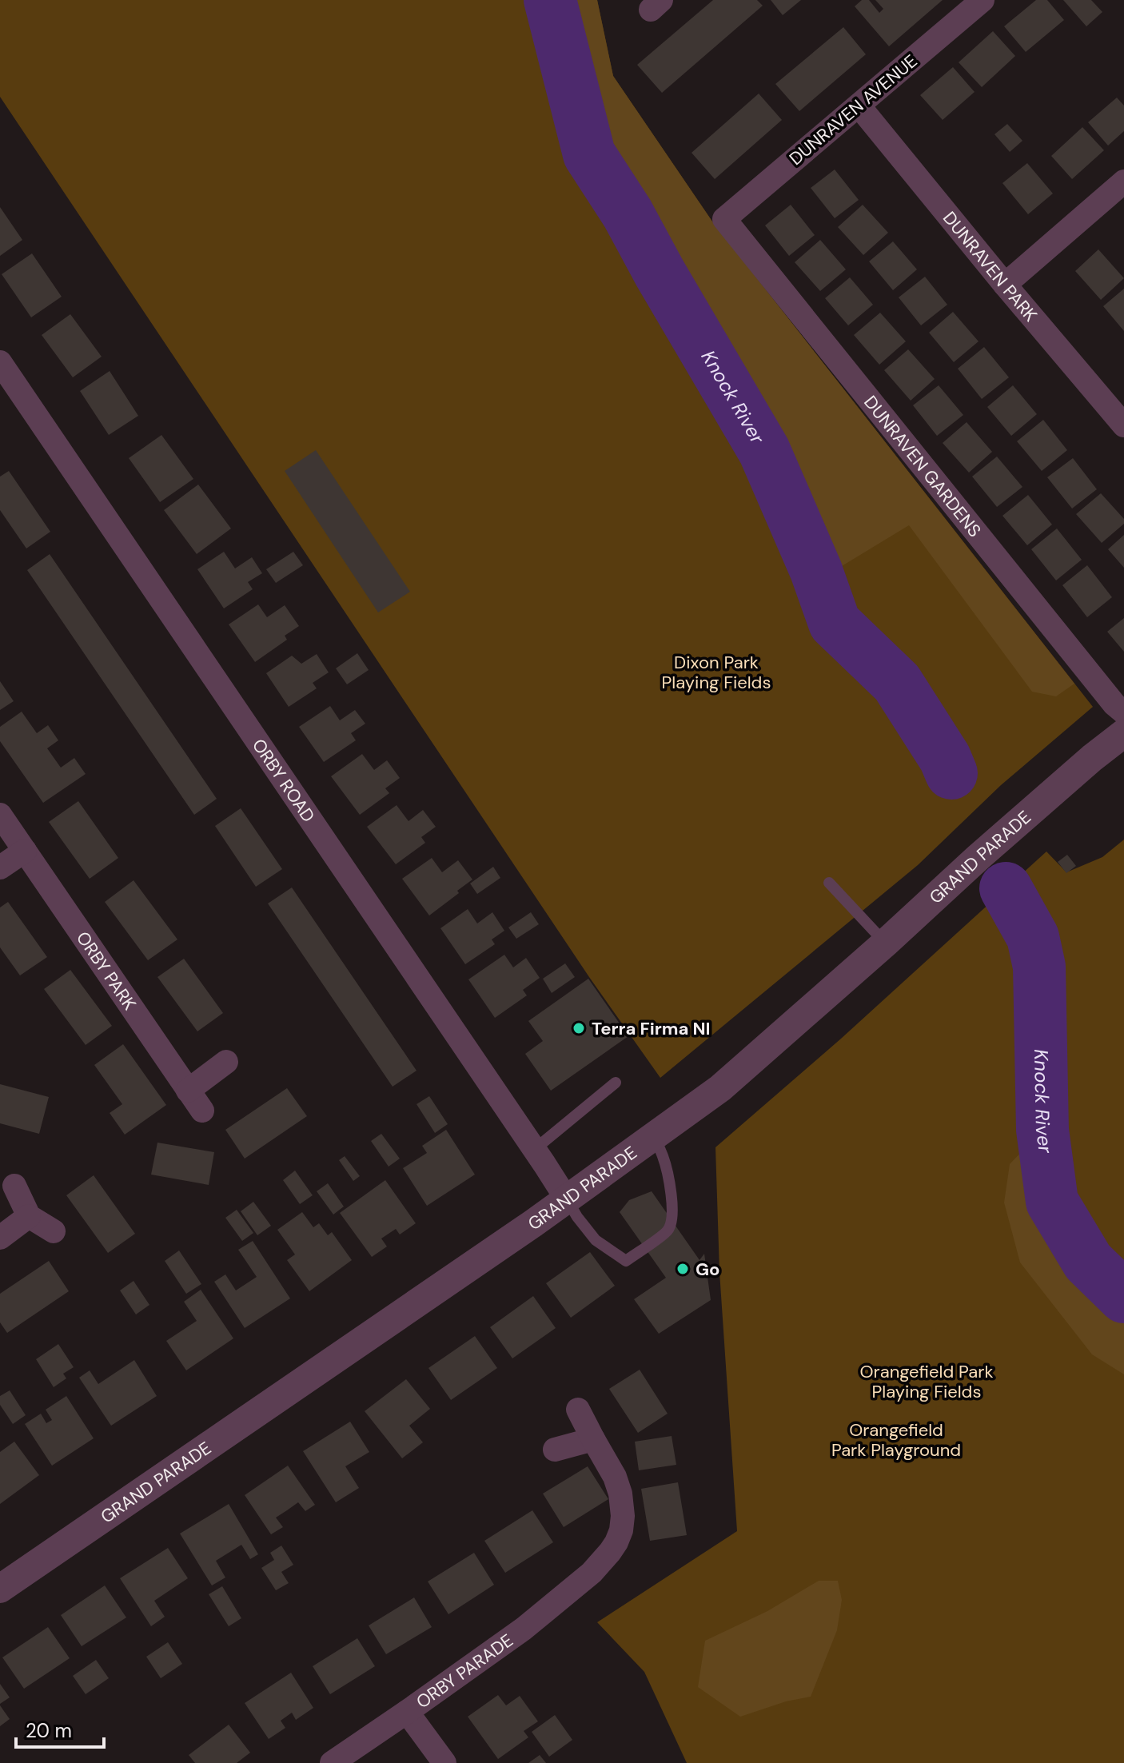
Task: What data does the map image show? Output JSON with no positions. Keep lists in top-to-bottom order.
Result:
{
  "streets": {
    "street": [
      "DUNRAVEN AVENUE",
      "DUNRAVEN PARK",
      "DUNRAVEN GARDENS",
      "ORBY ROAD",
      "GRAND PARADE",
      "ORBY PARK",
      "ORBY PARADE"
    ]
  },
  "crossings": [
    ["DUNRAVEN AVENUE", "DUNRAVEN PARK"],
    ["DUNRAVEN AVENUE", "DUNRAVEN GARDENS"],
    ["ORBY ROAD", "GRAND PARADE"]
  ],
  "water": ["Knock River"],
  "parks": ["Dixon Park Playing Fields", "Orangefield Park Playing Fields", "Orangefield Park Playground"],
  "places": ["Terra Firma NI", "Go"],
  "scale_bar": "20 m"
}
